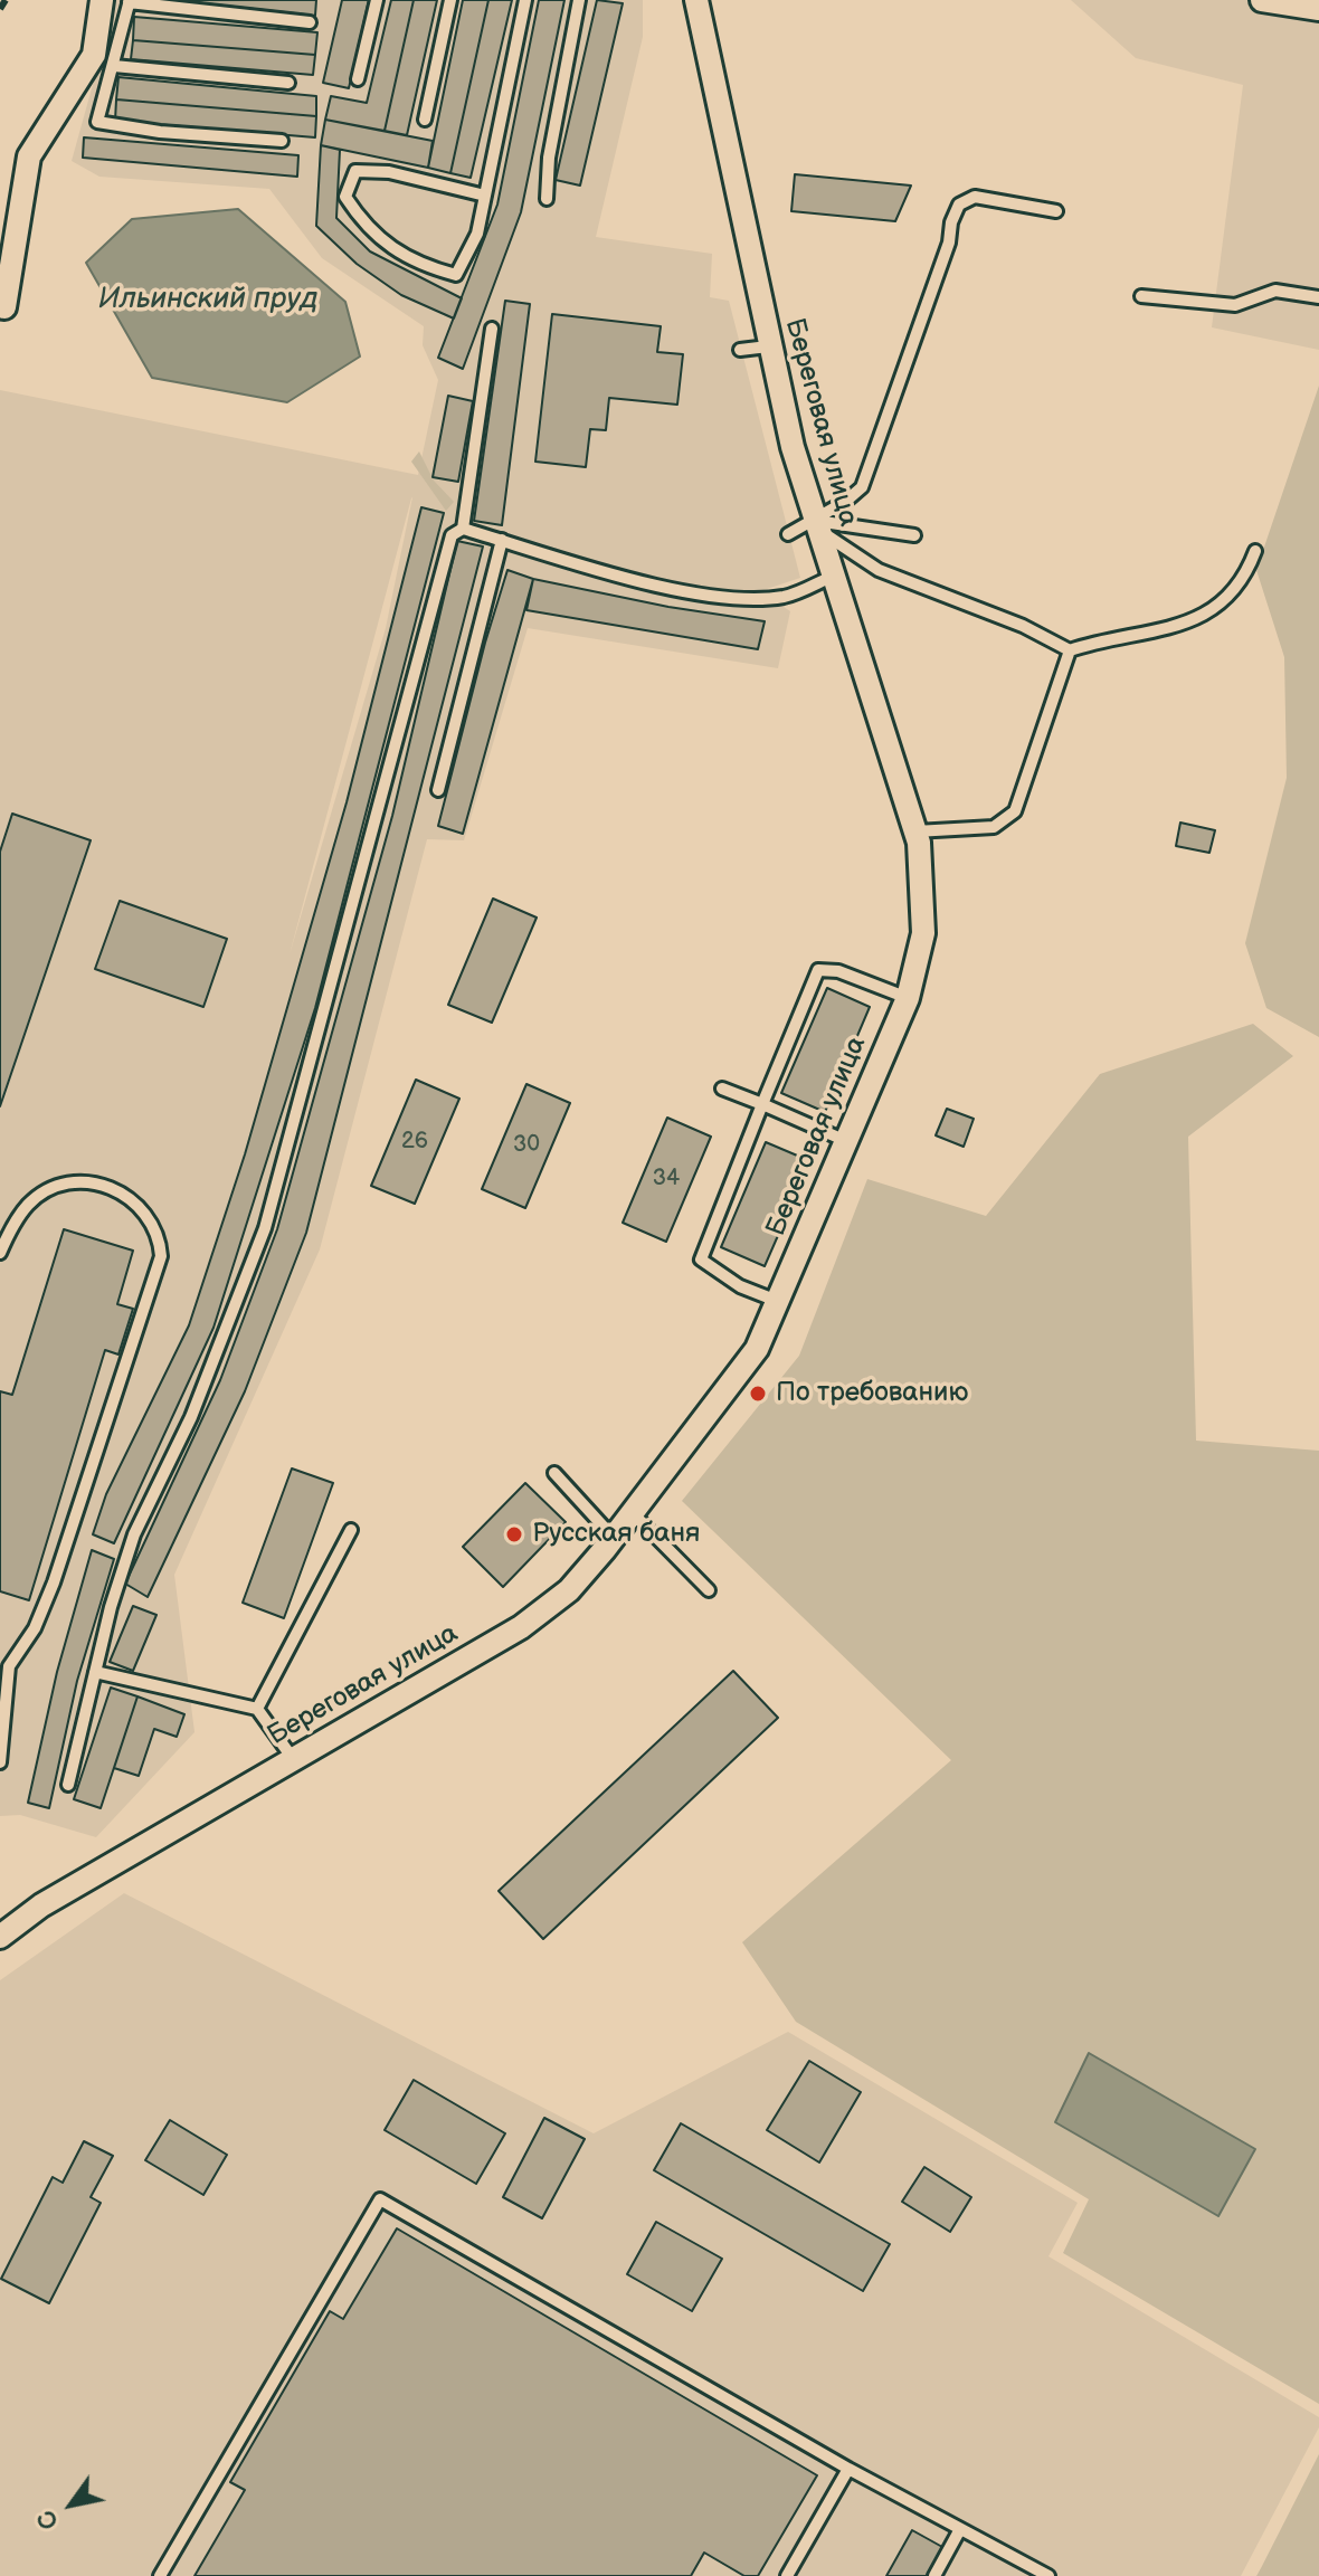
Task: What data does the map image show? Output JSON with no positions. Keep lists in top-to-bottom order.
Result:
{
  "streets": {
    "street": ["Береговая улица"]
  },
  "water": ["Ильинский пруд"],
  "places": ["По требованию", "Русская баня"],
  "house_numbers": ["26", "30", "34"],
  "north": "bottom left"
}
